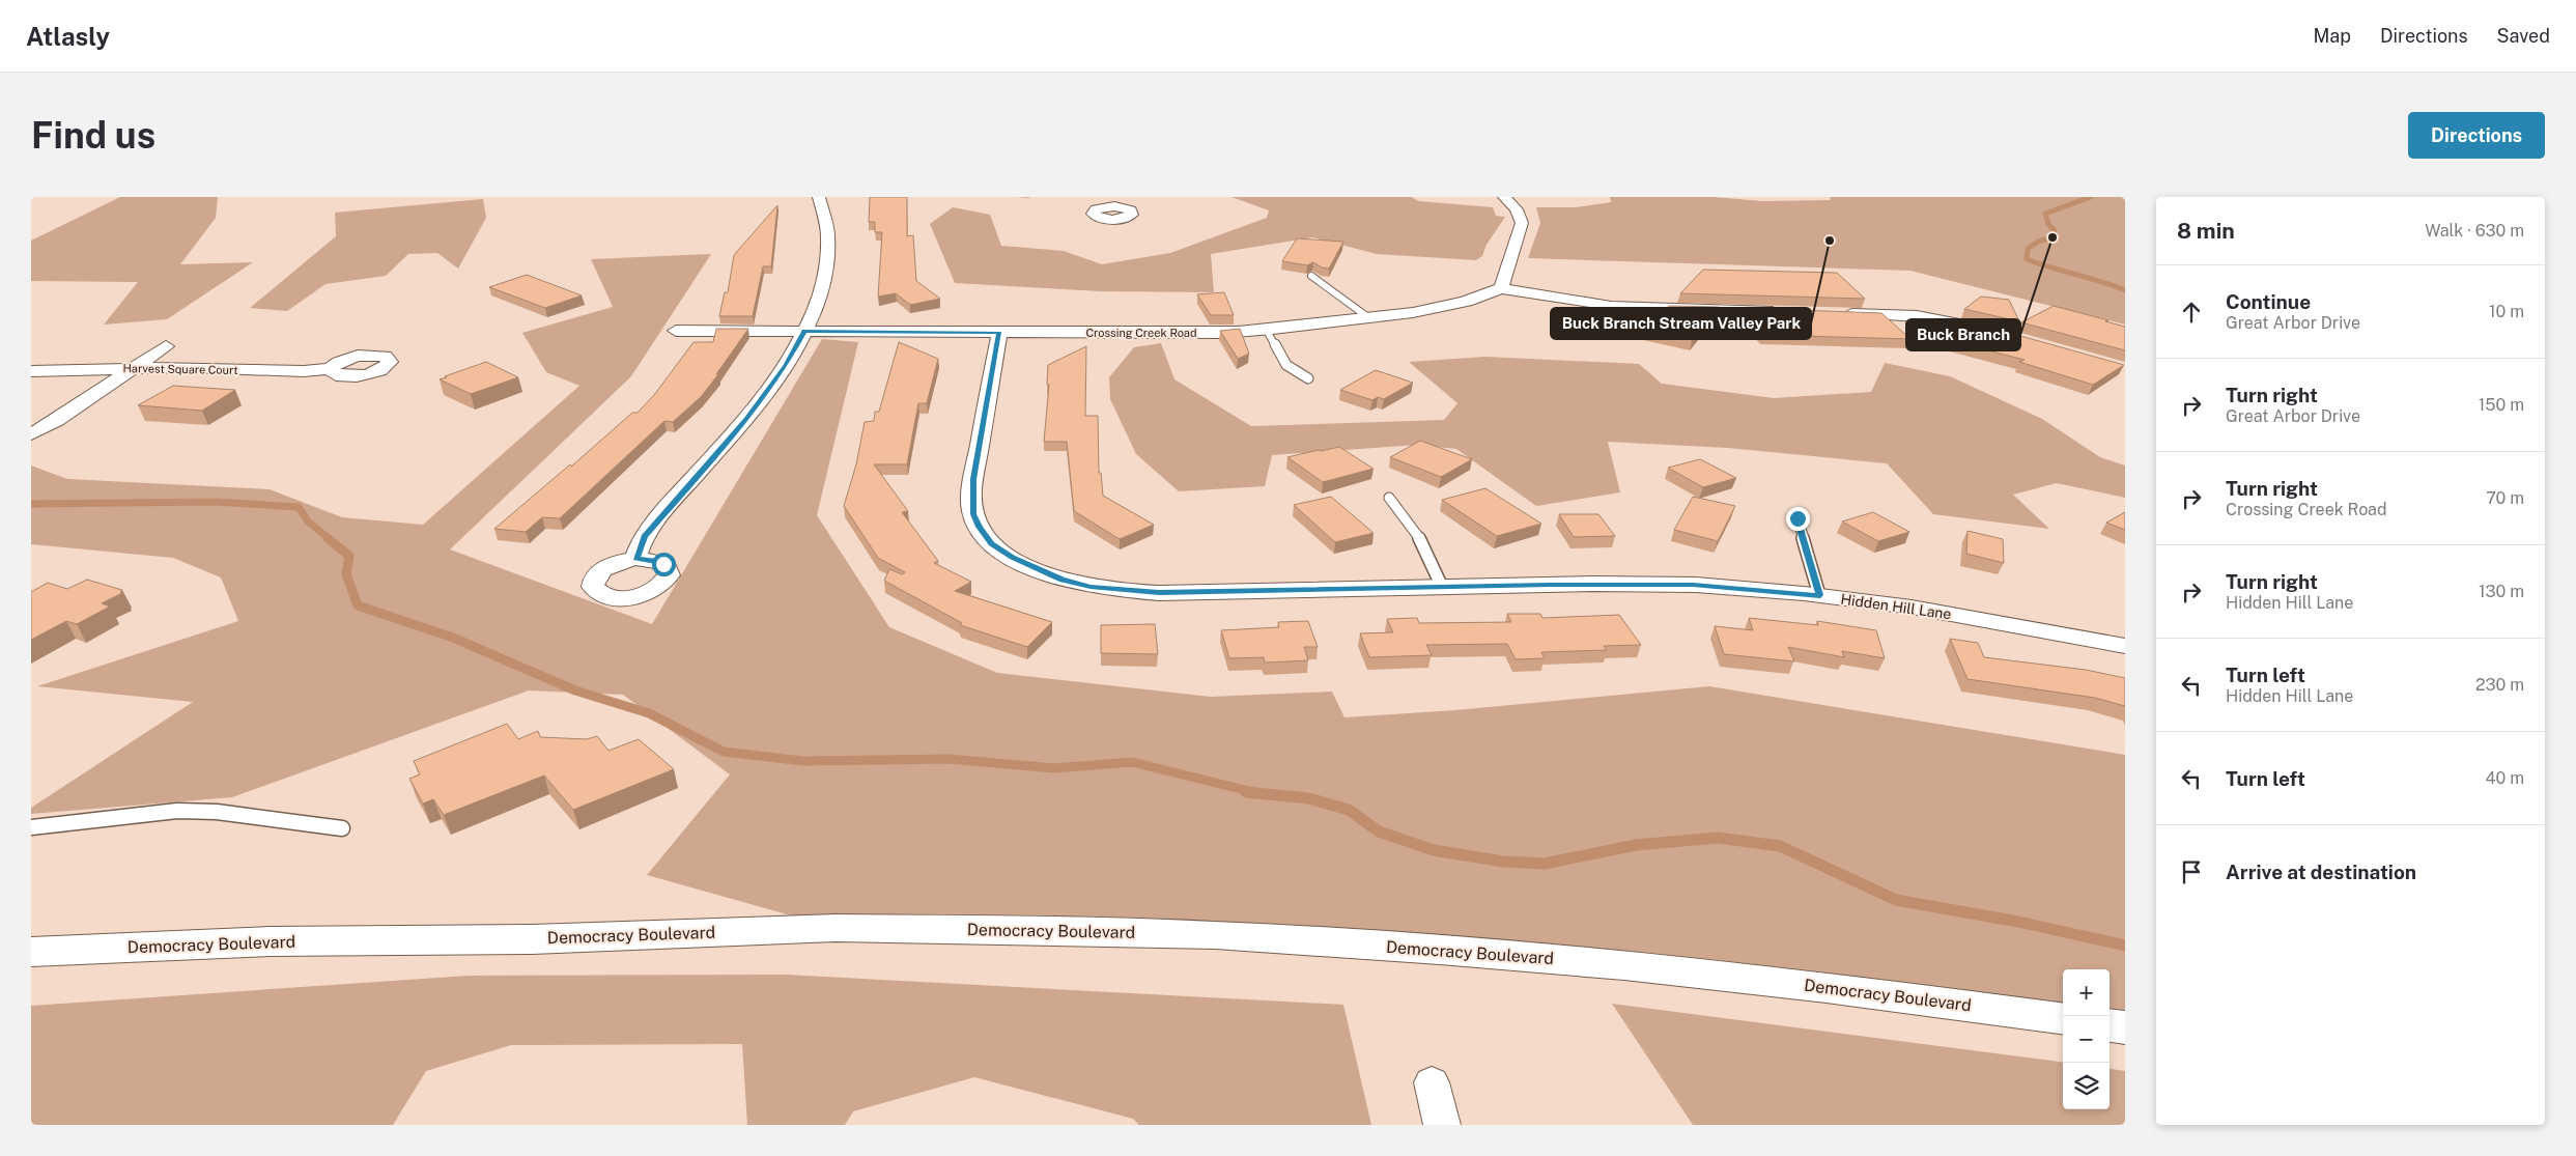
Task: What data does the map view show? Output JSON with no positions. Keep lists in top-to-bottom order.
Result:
{
  "streets": {
    "main road": ["Democracy Boulevard"],
    "street": ["Crossing Creek Road", "Harvest Square Court", "Hidden Hill Lane"]
  },
  "crossings": [
    ["Crossing Creek Road", "Hidden Hill Lane"]
  ],
  "places": ["Buck Branch", "Buck Branch Stream Valley Park"],
  "page": {
    "header": "Atlasly",
    "nav": ["Map", "Directions", "Saved"],
    "buttons": "Directions",
    "title": "Find us",
    "heading": ["8 min", "Walk · 630 m"],
    "list": [
      ["Continue", "Great Arbor Drive", "10 m"],
      ["Turn right", "Great Arbor Drive", "150 m"],
      ["Turn right", "Crossing Creek Road", "70 m"],
      ["Turn right", "Hidden Hill Lane", "130 m"],
      ["Turn left", "Hidden Hill Lane", "230 m"],
      ["Turn left", "40 m"],
      "Arrive at destination"
    ],
    "map_buttons": ["+", "−"]
  }
}
